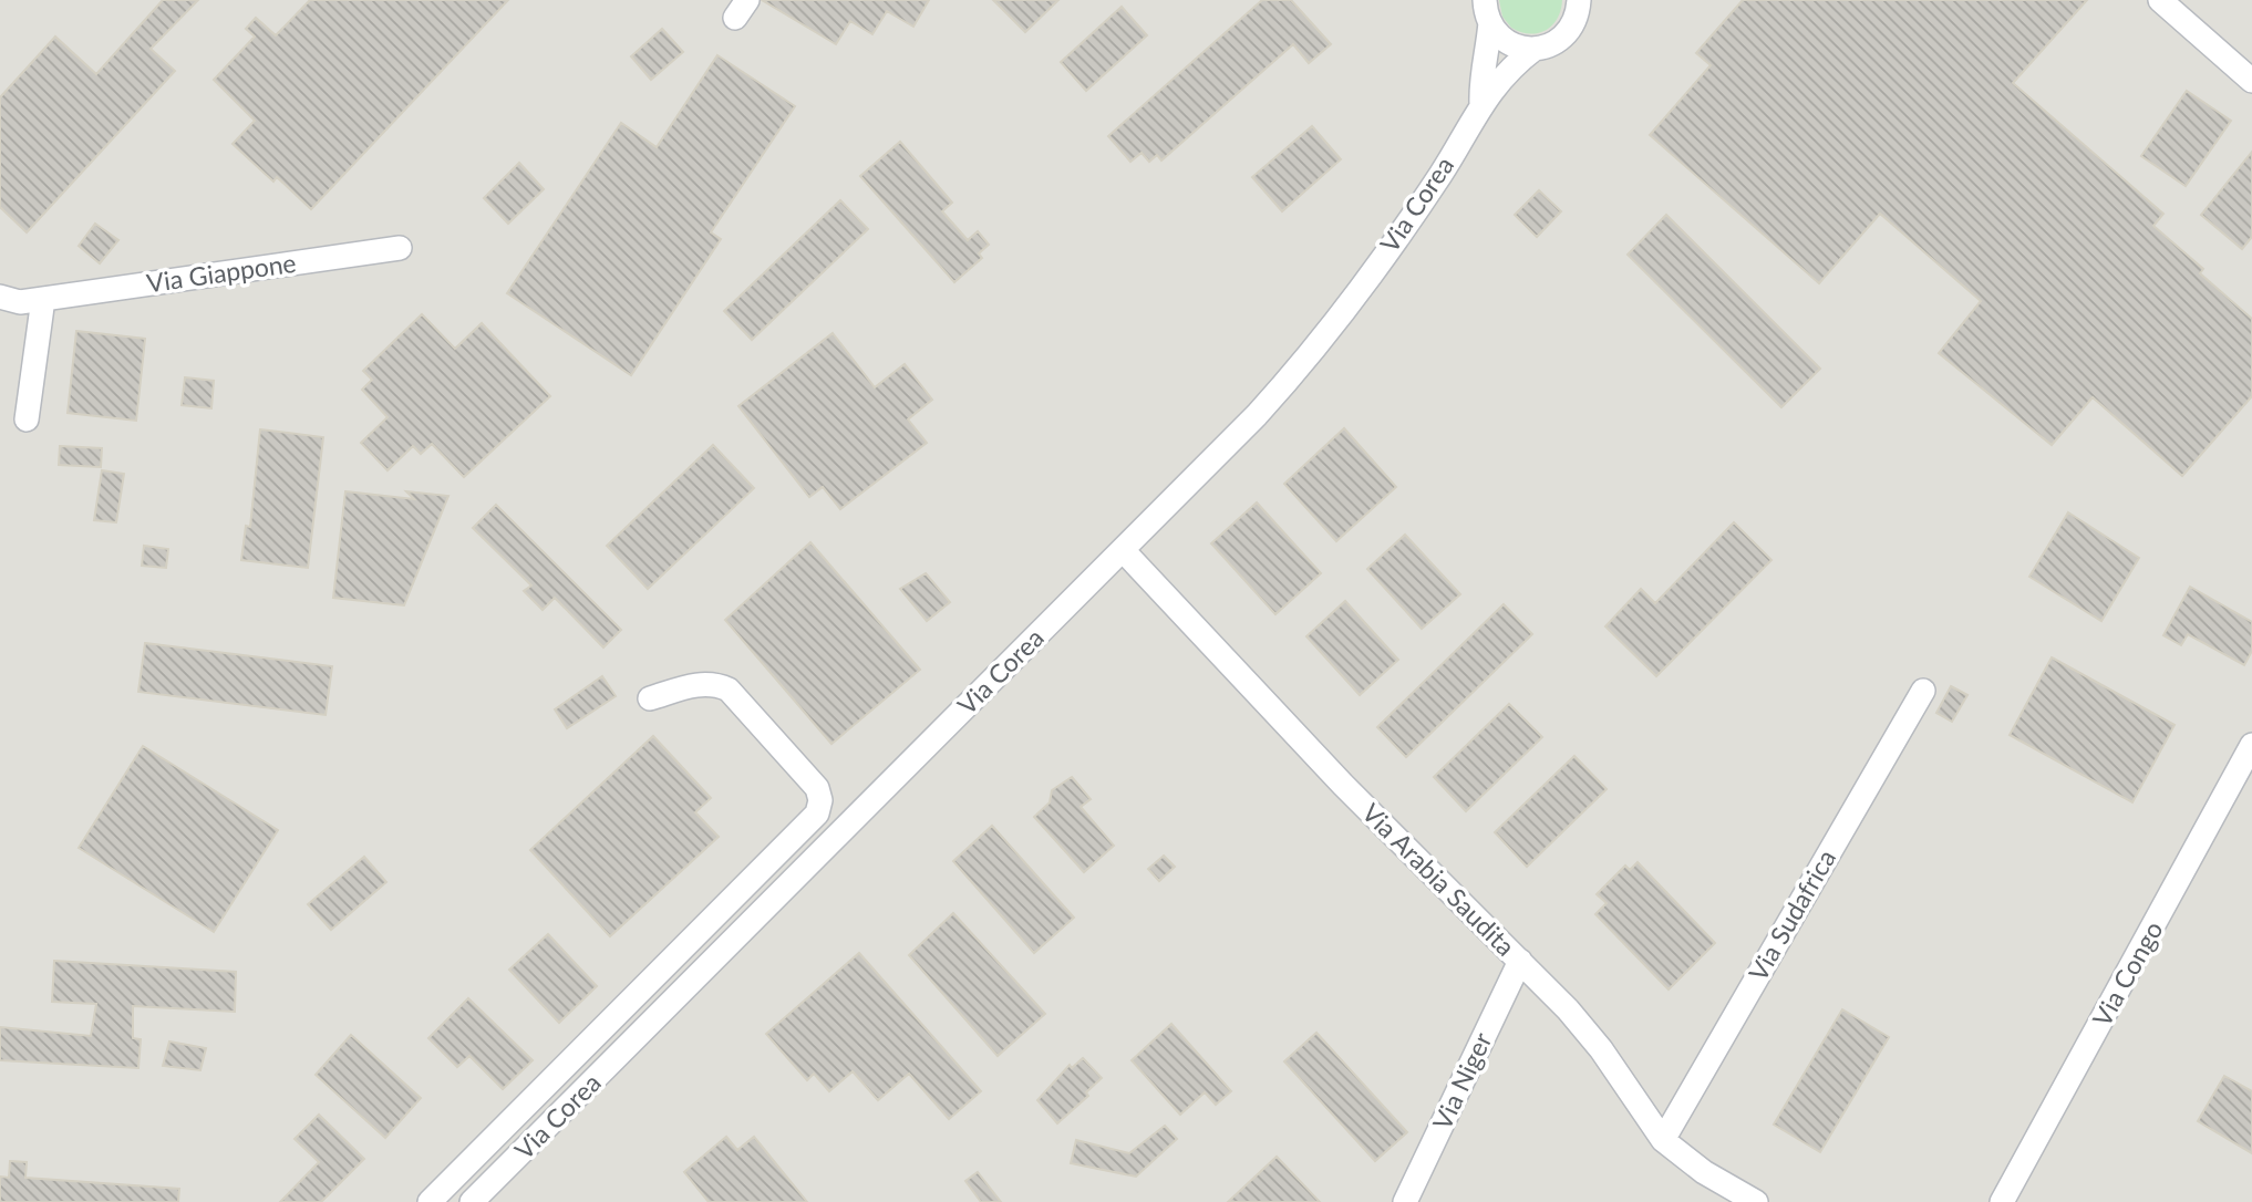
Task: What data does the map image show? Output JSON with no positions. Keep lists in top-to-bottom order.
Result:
{
  "streets": {
    "street": [
      "Via Corea",
      "Via Giappone",
      "Via Arabia Saudita",
      "Via Sudafrica",
      "Via Congo",
      "Via Niger"
    ]
  },
  "crossings": [
    ["Via Corea", "Via Arabia Saudita"],
    ["Via Arabia Saudita", "Via Sudafrica"],
    ["Via Arabia Saudita", "Via Niger"]
  ]
}
